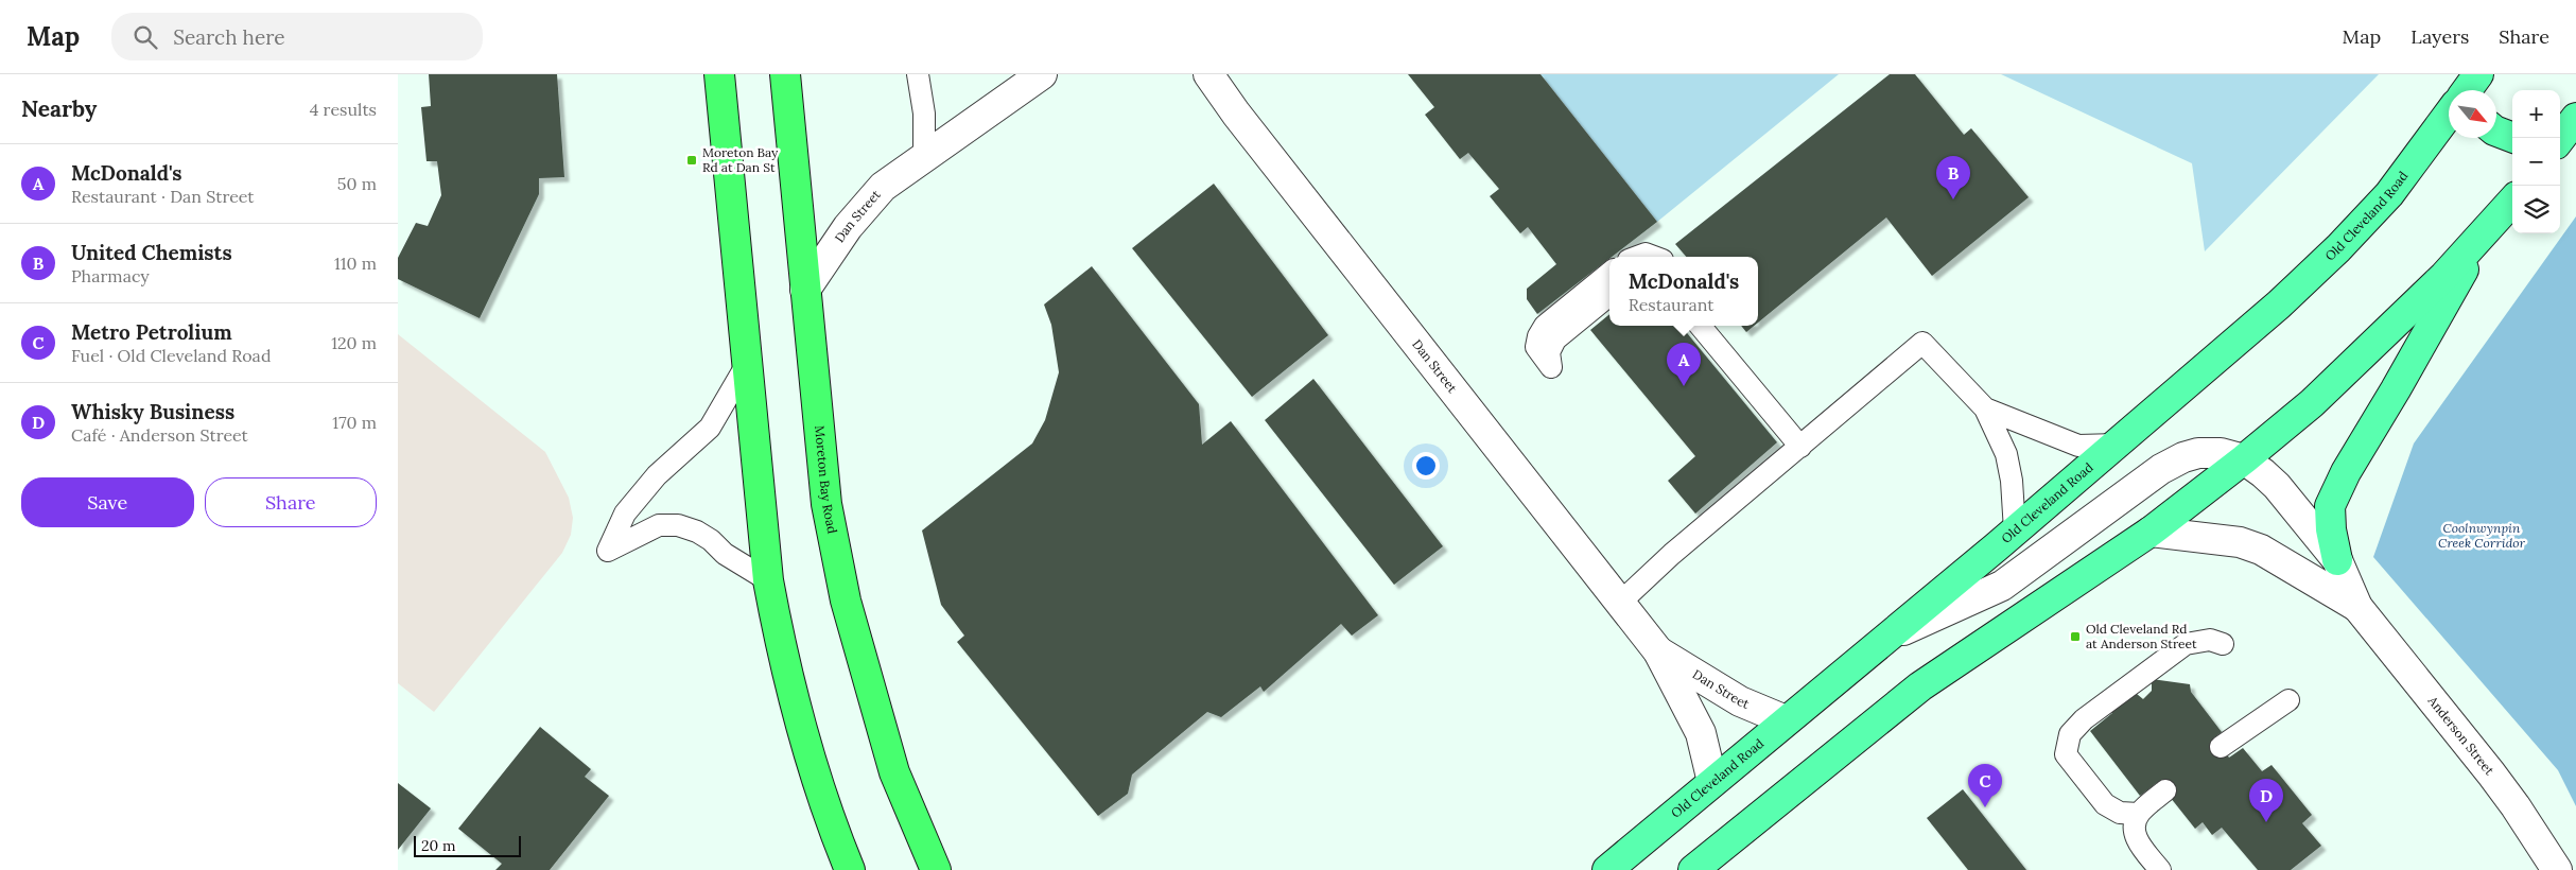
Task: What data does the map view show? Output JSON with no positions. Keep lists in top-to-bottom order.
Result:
{
  "streets": {
    "highway": ["Moreton Bay Road"],
    "main road": ["Old Cleveland Road"],
    "street": ["Dan Street", "Anderson Street"]
  },
  "crossings": [
    ["Old Cleveland Road", "Dan Street"],
    ["Dan Street", "Moreton Bay Road"]
  ],
  "parks": ["Coolnwynpin Creek Corridor"],
  "places": {
    "transit": ["Moreton Bay Rd at Dan St", "Old Cleveland Rd at Anderson Street"]
  },
  "scale_bar": "20 m",
  "north": "bottom right",
  "page": {
    "header": "Map",
    "search": "Search here",
    "nav": ["Map", "Layers", "Share"],
    "heading": ["Nearby", "4 results"],
    "map_buttons": ["+", "−"],
    "list": [
      {
        "mark": "A",
        "name": "McDonald's",
        "note": "Restaurant · Dan Street",
        "value": "50 m"
      },
      {
        "mark": "B",
        "name": "United Chemists",
        "note": "Pharmacy",
        "value": "110 m"
      },
      {
        "mark": "C",
        "name": "Metro Petrolium",
        "note": "Fuel · Old Cleveland Road",
        "value": "120 m"
      },
      {
        "mark": "D",
        "name": "Whisky Business",
        "note": "Café · Anderson Street",
        "value": "170 m"
      }
    ],
    "pins": [
      "B",
      "A",
      "C",
      "D"
    ],
    "popup": ["McDonald's", "Restaurant"],
    "buttons": ["Save", "Share"],
    "scale": "20 m"
  }
}
